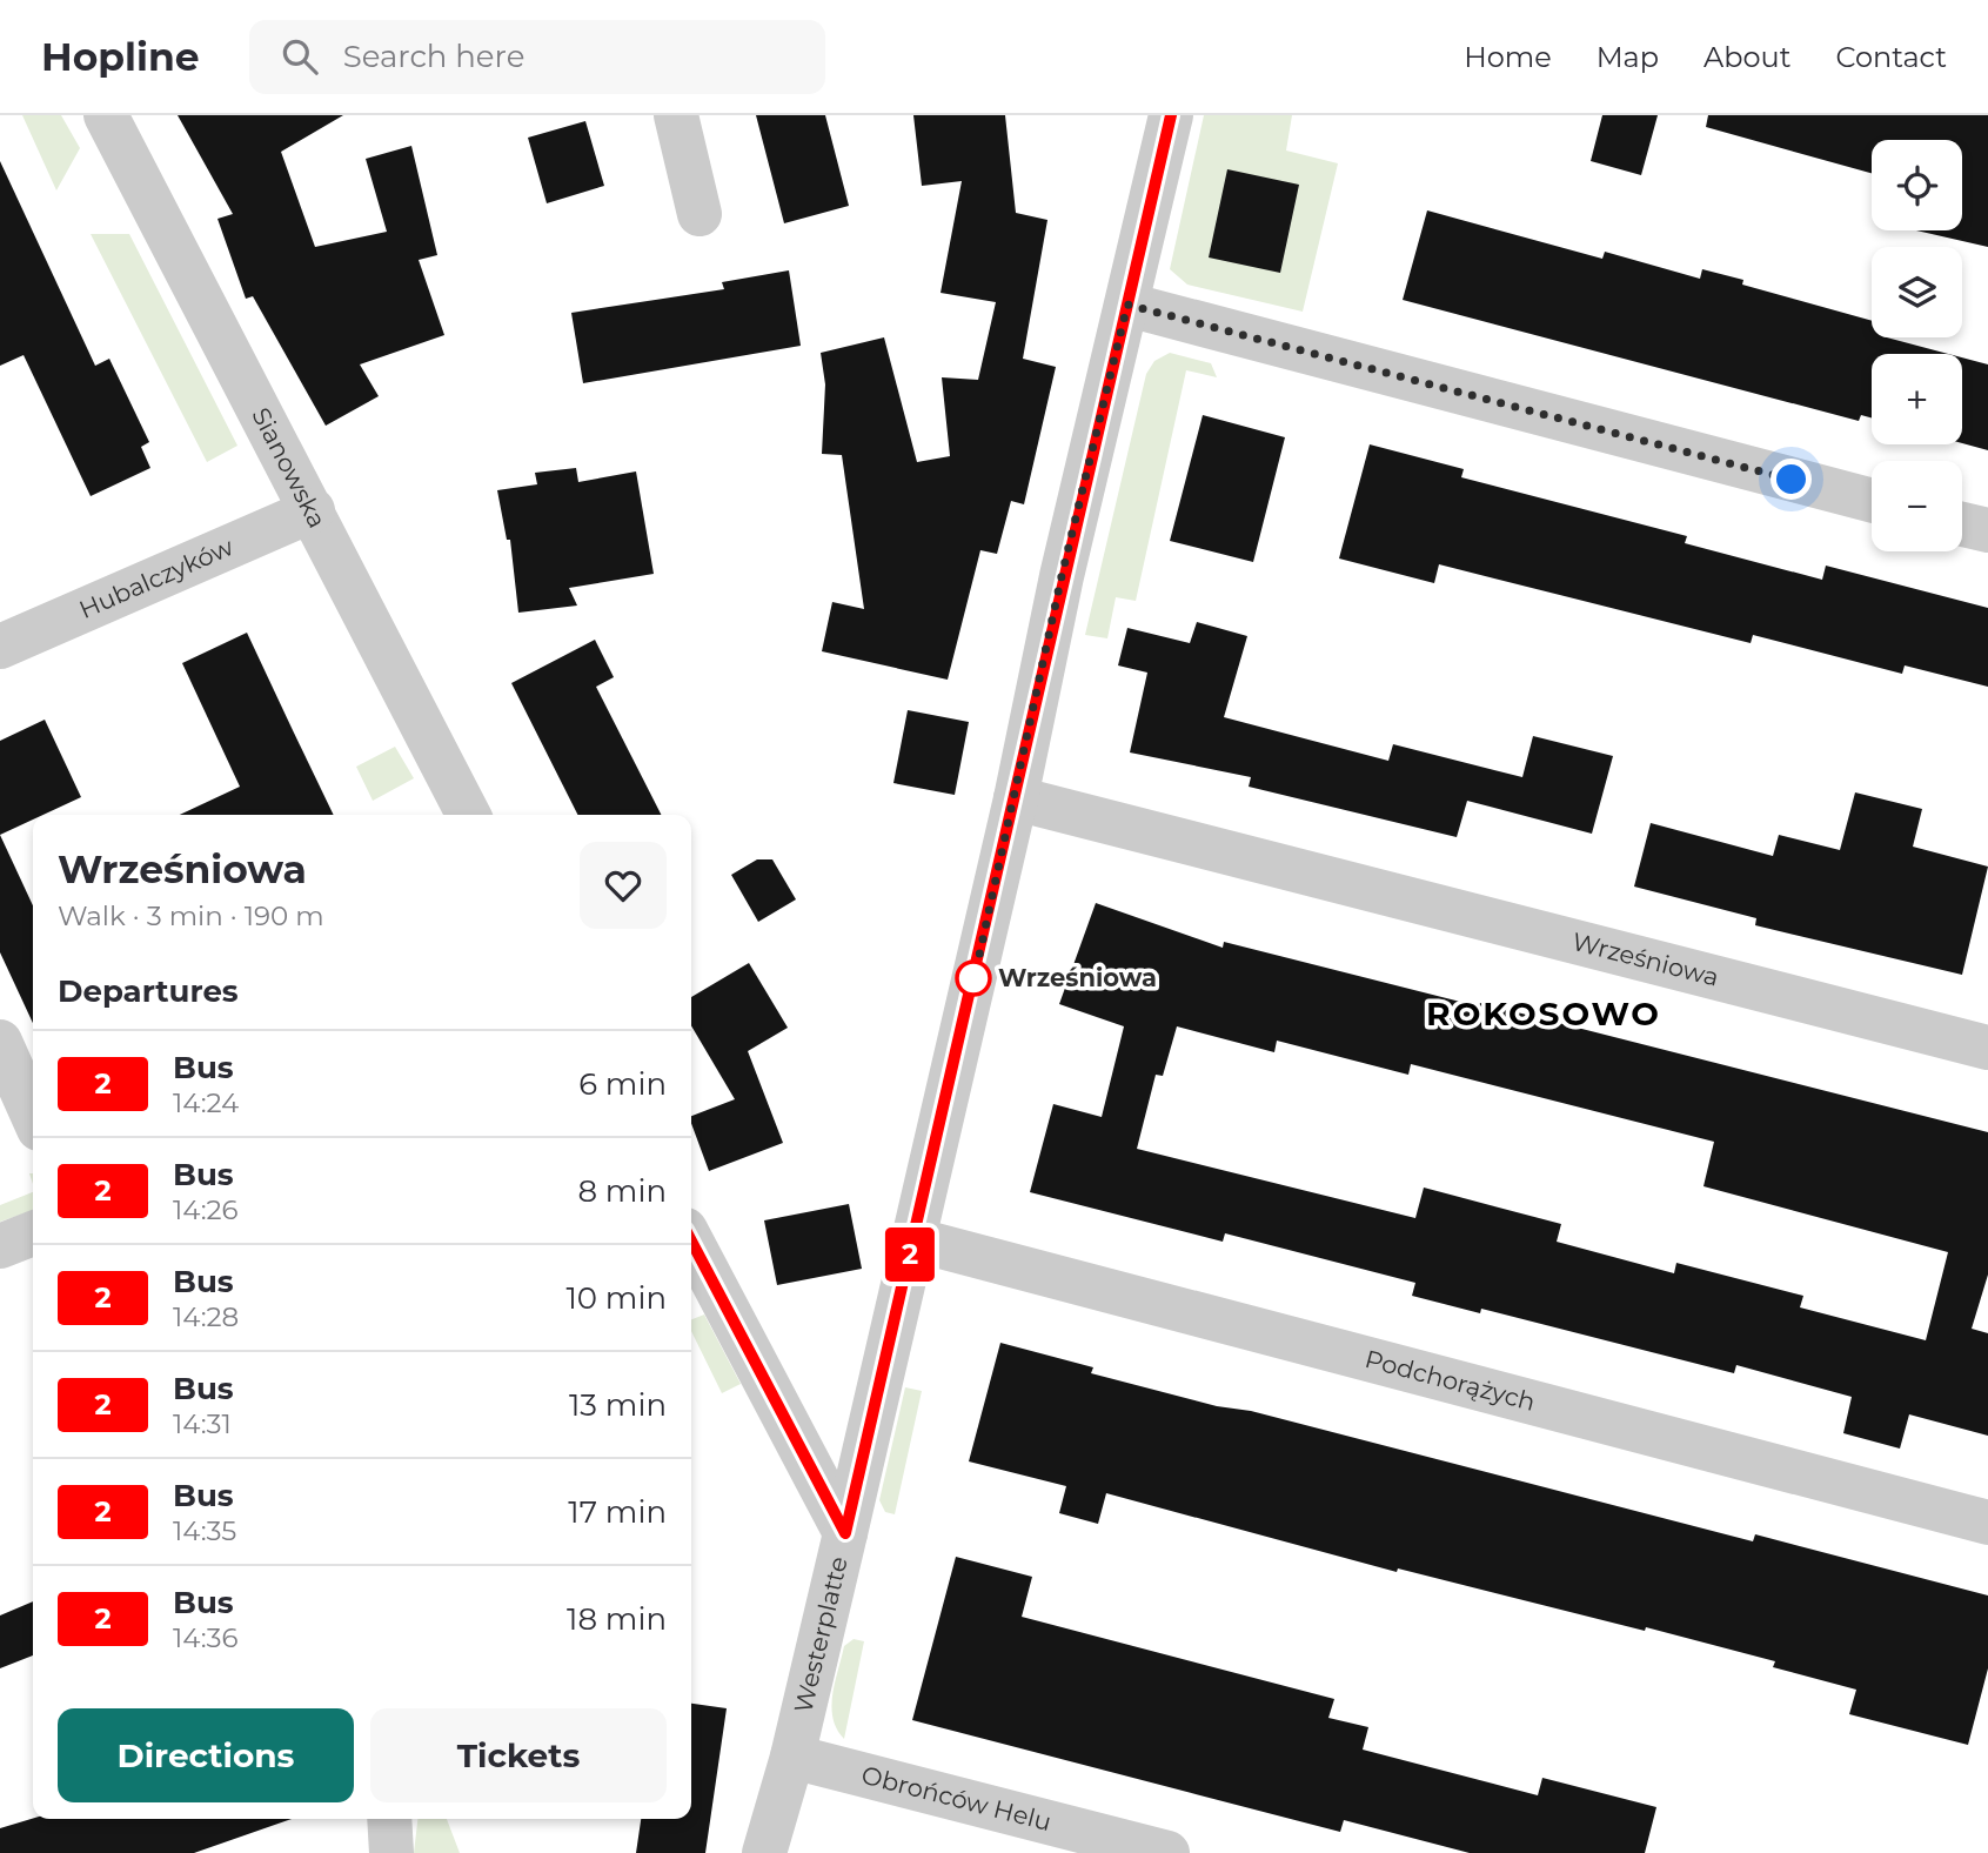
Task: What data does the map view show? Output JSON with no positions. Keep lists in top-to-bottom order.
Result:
{
  "streets": {
    "street": [
      "Sianowska",
      "Hubalczyków",
      "Wrześniowa",
      "Podchorążych",
      "Westerplatte",
      "Obrońców Helu"
    ]
  },
  "crossings": [
    ["Sianowska", "Hubalczyków"],
    ["Wrześniowa", "Westerplatte"],
    ["Podchorążych", "Westerplatte"],
    ["Westerplatte", "Obrońców Helu"]
  ],
  "districts": ["ROKOSOWO"],
  "places": ["Wrześniowa"],
  "lines": ["bus line 2"],
  "page": {
    "header": "Hopline",
    "search": "Search here",
    "nav": [
      "Home",
      "Map",
      "About",
      "Contact"
    ],
    "on_map": "2",
    "map_buttons": ["+", "−"],
    "heading": [
      ["Wrześniowa", "Walk · 3 min · 190 m"],
      "Departures"
    ],
    "list": [
      {
        "mark": "2",
        "name": "Bus",
        "note": "14:24",
        "value": "6 min"
      },
      {
        "mark": "2",
        "name": "Bus",
        "note": "14:26",
        "value": "8 min"
      },
      {
        "mark": "2",
        "name": "Bus",
        "note": "14:28",
        "value": "10 min"
      },
      {
        "mark": "2",
        "name": "Bus",
        "note": "14:31",
        "value": "13 min"
      },
      {
        "mark": "2",
        "name": "Bus",
        "note": "14:35",
        "value": "17 min"
      },
      {
        "mark": "2",
        "name": "Bus",
        "note": "14:36",
        "value": "18 min"
      }
    ],
    "buttons": ["Directions", "Tickets"]
  }
}
